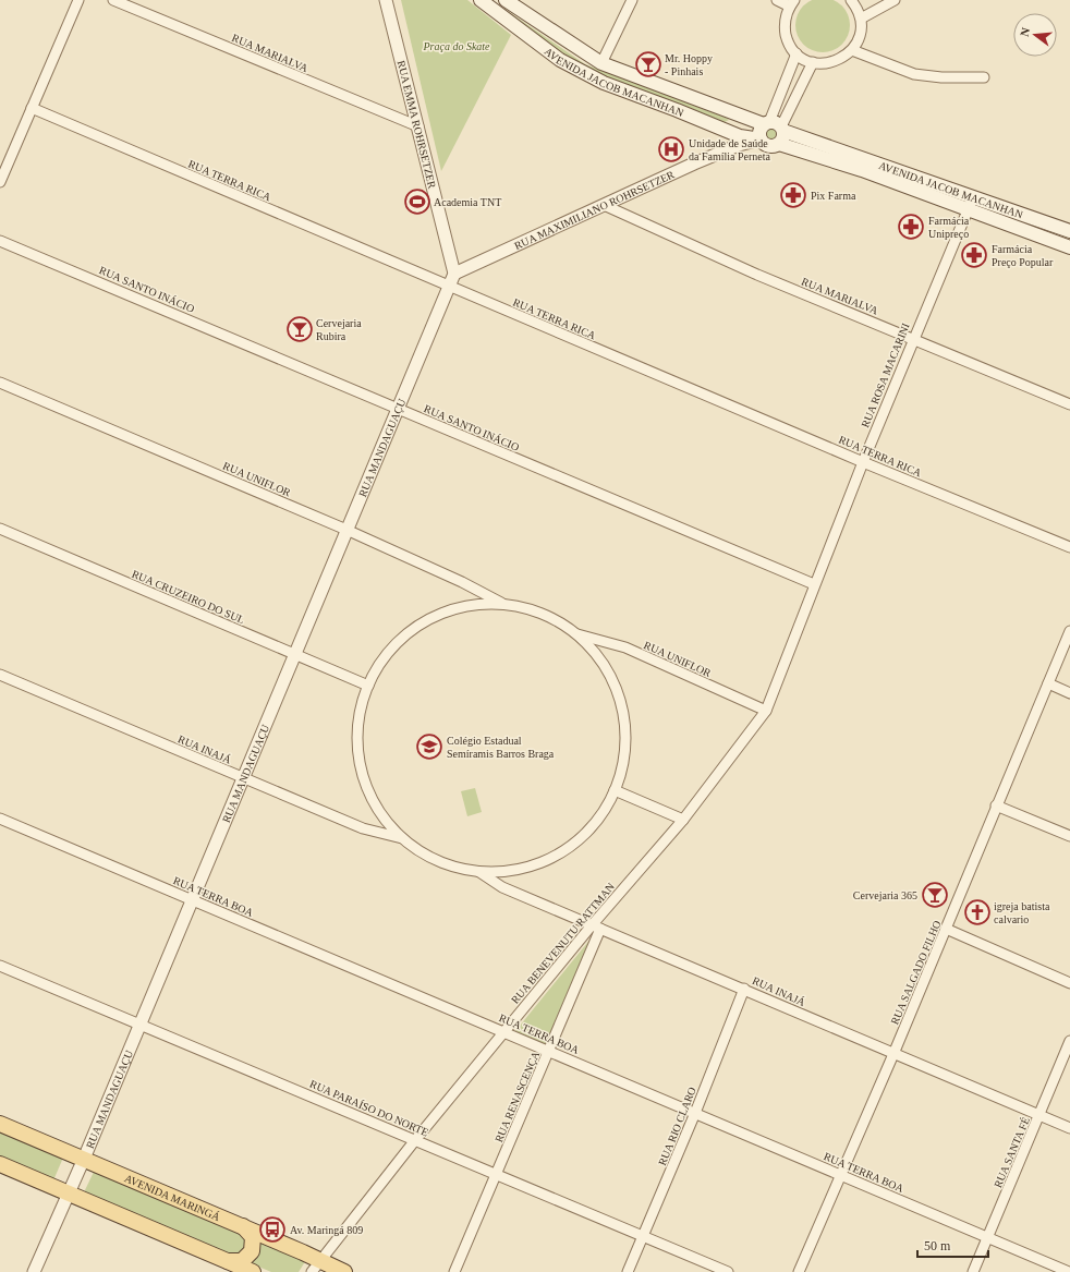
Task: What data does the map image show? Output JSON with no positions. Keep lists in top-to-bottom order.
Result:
{
  "streets": {
    "main road": ["AVENIDA JACOB MACANHAN", "AVENIDA MARINGÁ"],
    "street": [
      "RUA MARIALVA",
      "RUA EMMA ROHRSETZER",
      "RUA TERRA RICA",
      "RUA MAXIMILIANO ROHRSETZER",
      "RUA SANTO INÁCIO",
      "RUA ROSA MACARINI",
      "RUA MANDAGUAÇU",
      "RUA UNIFLOR",
      "RUA CRUZEIRO DO SUL",
      "RUA INAJÁ",
      "RUA TERRA BOA",
      "RUA BENEVENUTU RATTMAN",
      "RUA SALGADO FILHO",
      "RUA RENASCENÇA",
      "RUA PARAÍSO DO NORTE",
      "RUA RIO CLARO",
      "RUA SANTA FÉ"
    ]
  },
  "crossings": [
    ["RUA MARIALVA", "RUA EMMA ROHRSETZER"],
    ["RUA MARIALVA", "RUA MAXIMILIANO ROHRSETZER"],
    ["RUA MARIALVA", "RUA ROSA MACARINI"],
    ["AVENIDA JACOB MACANHAN", "RUA MAXIMILIANO ROHRSETZER"],
    ["AVENIDA JACOB MACANHAN", "RUA ROSA MACARINI"],
    ["RUA EMMA ROHRSETZER", "RUA MAXIMILIANO ROHRSETZER"],
    ["RUA EMMA ROHRSETZER", "RUA MANDAGUAÇU"],
    ["RUA TERRA RICA", "RUA ROSA MACARINI"],
    ["RUA TERRA RICA", "RUA MANDAGUAÇU"],
    ["RUA MAXIMILIANO ROHRSETZER", "RUA MANDAGUAÇU"],
    ["RUA SANTO INÁCIO", "RUA ROSA MACARINI"],
    ["RUA SANTO INÁCIO", "RUA MANDAGUAÇU"],
    ["RUA ROSA MACARINI", "RUA UNIFLOR"],
    ["RUA ROSA MACARINI", "RUA BENEVENUTU RATTMAN"],
    ["RUA MANDAGUAÇU", "RUA UNIFLOR"],
    ["RUA MANDAGUAÇU", "RUA CRUZEIRO DO SUL"],
    ["RUA MANDAGUAÇU", "RUA INAJÁ"],
    ["RUA MANDAGUAÇU", "RUA TERRA BOA"],
    ["RUA MANDAGUAÇU", "RUA PARAÍSO DO NORTE"],
    ["RUA MANDAGUAÇU", "AVENIDA MARINGÁ"],
    ["RUA UNIFLOR", "RUA BENEVENUTU RATTMAN"],
    ["RUA INAJÁ", "RUA BENEVENUTU RATTMAN"],
    ["RUA INAJÁ", "RUA SALGADO FILHO"],
    ["RUA INAJÁ", "RUA RENASCENÇA"],
    ["RUA INAJÁ", "RUA RIO CLARO"],
    ["RUA INAJÁ", "RUA SANTA FÉ"],
    ["RUA TERRA BOA", "RUA BENEVENUTU RATTMAN"],
    ["RUA TERRA BOA", "RUA SALGADO FILHO"],
    ["RUA TERRA BOA", "RUA RENASCENÇA"],
    ["RUA TERRA BOA", "RUA RIO CLARO"],
    ["RUA TERRA BOA", "RUA SANTA FÉ"],
    ["RUA BENEVENUTU RATTMAN", "RUA RENASCENÇA"],
    ["RUA BENEVENUTU RATTMAN", "RUA PARAÍSO DO NORTE"],
    ["RUA BENEVENUTU RATTMAN", "AVENIDA MARINGÁ"],
    ["RUA RENASCENÇA", "RUA PARAÍSO DO NORTE"],
    ["RUA PARAÍSO DO NORTE", "RUA RIO CLARO"]
  ],
  "parks": ["Praça do Skate"],
  "places": {
    "bar": ["Mr. Hoppy - Pinhais", "Cervejaria Rubira", "Cervejaria 365"],
    "hospital": ["Unidade de Saúde da Família Perneta"],
    "pharmacy": ["Pix Farma", "Farmácia Unipreço", "Farmácia Preço Popular"],
    "sports": ["Academia TNT"],
    "school or university": ["Colégio Estadual Semíramis Barros Braga"],
    "church": ["igreja batista calvario"],
    "bus stop": ["Av. Maringá 809"]
  },
  "scale_bar": "50 m",
  "north": "left"
}
